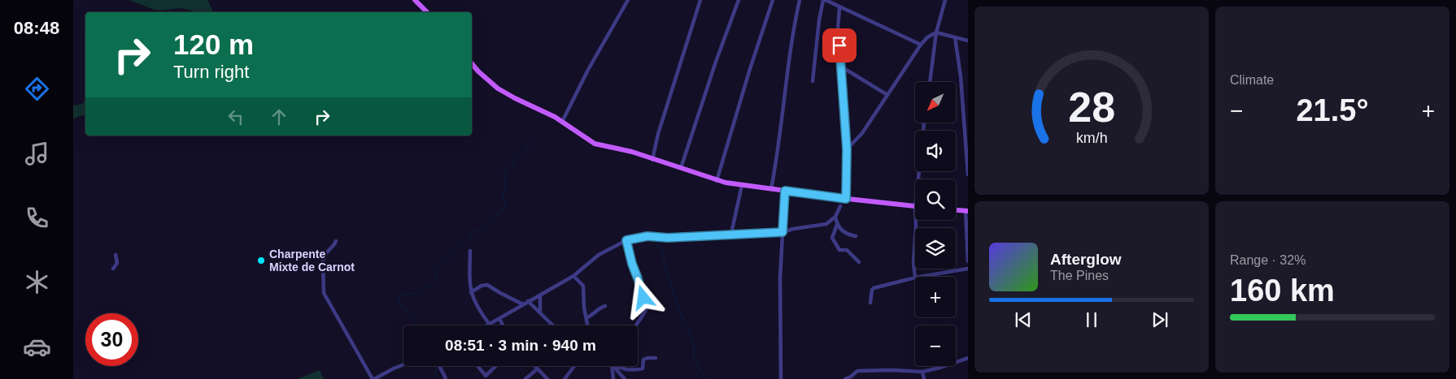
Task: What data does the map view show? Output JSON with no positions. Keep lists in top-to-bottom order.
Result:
{
  "places": ["Charpente Mixte de Carnot"],
  "north": "bottom left",
  "page": {
    "tabs": "08:48",
    "tile": [
      "Climate",
      ["Range · 32%", "160 km"]
    ],
    "turn": ["120 m", "Turn right"],
    "map_buttons": ["+", "−"],
    "heat": ["−", "21.5°", "+"],
    "song": ["Afterglow", "The Pines"],
    "limit": "30",
    "trip": "08:51 · 3 min · 940 m",
    "gauge": ["28", "km/h"]
  }
}
